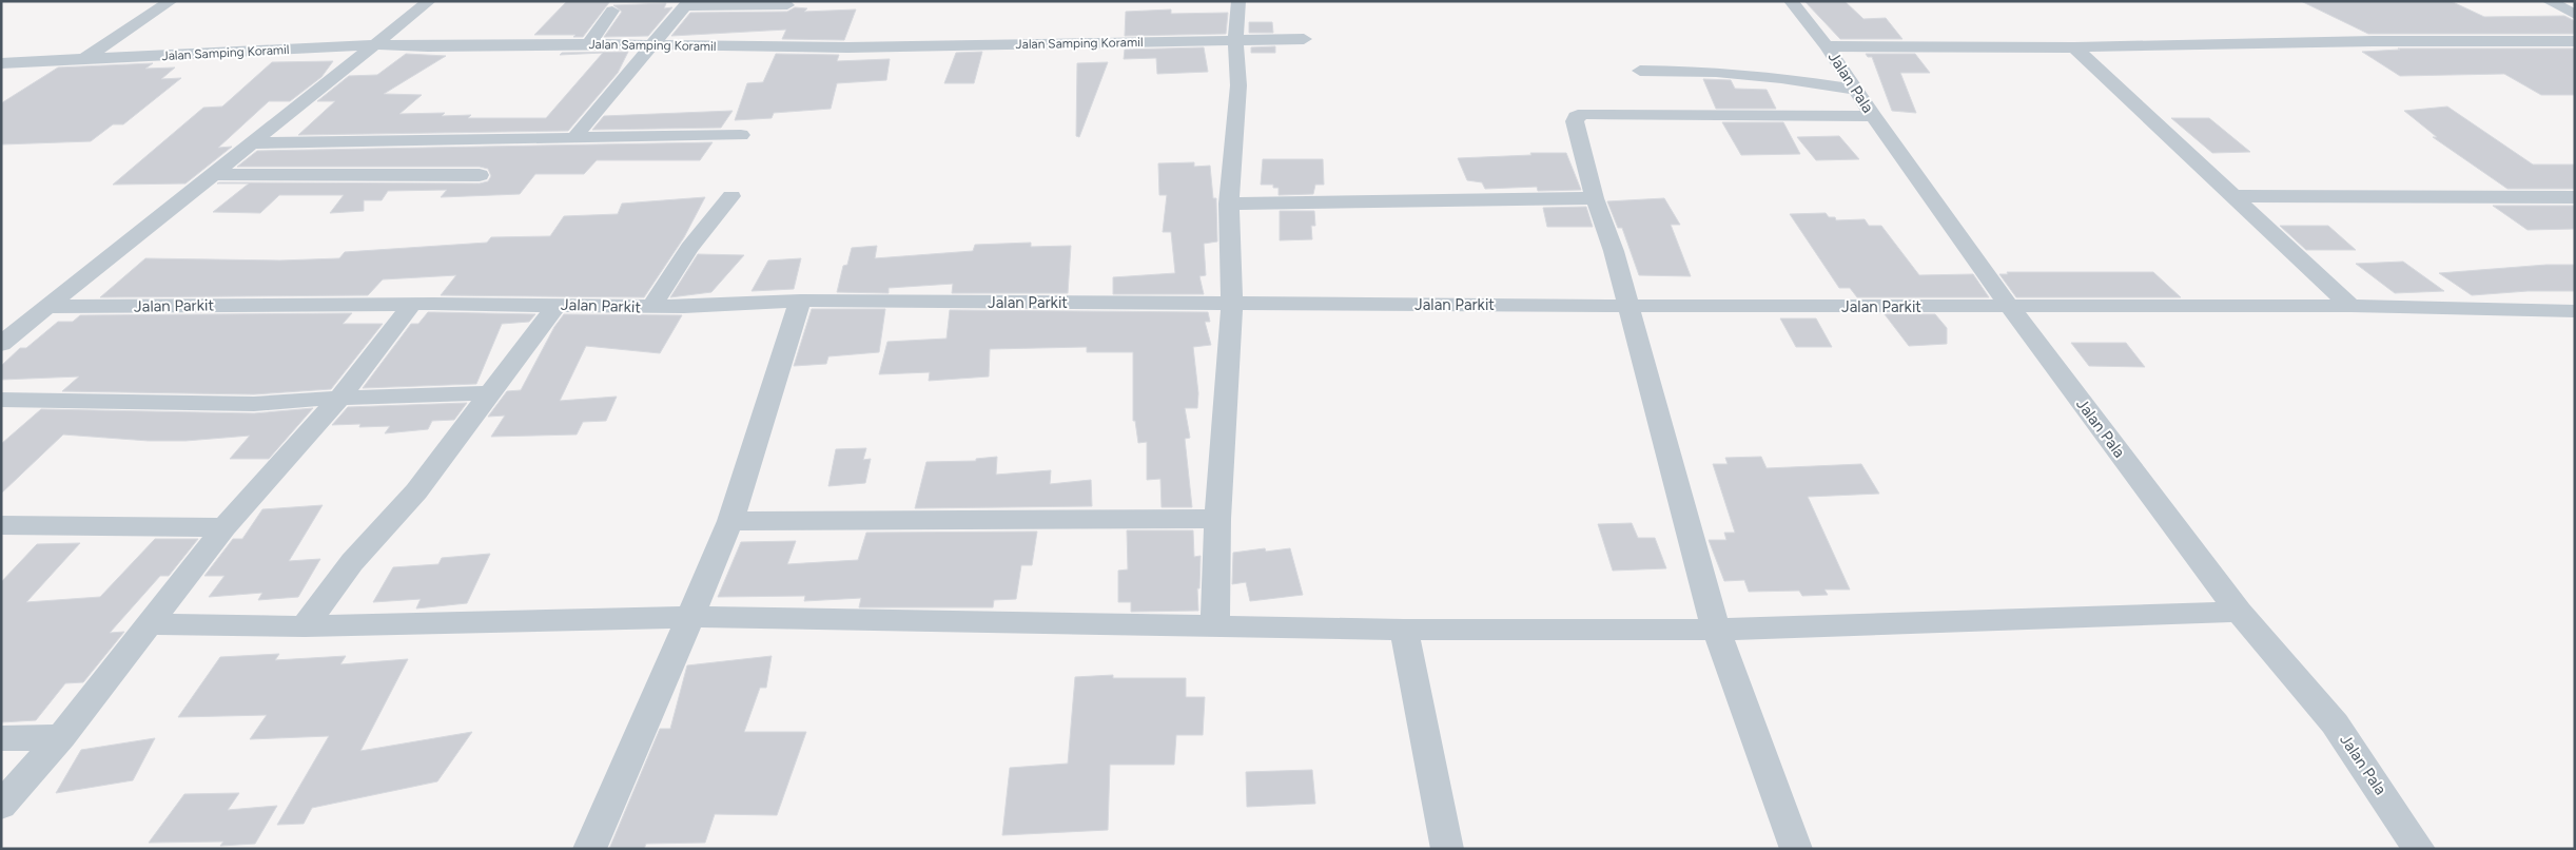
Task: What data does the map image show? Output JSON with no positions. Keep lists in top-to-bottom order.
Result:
{
  "streets": {
    "street": ["Jalan Samping Koramil", "Jalan Pala", "Jalan Parkit"]
  },
  "crossings": [
    ["Jalan Pala", "Jalan Parkit"]
  ]
}
